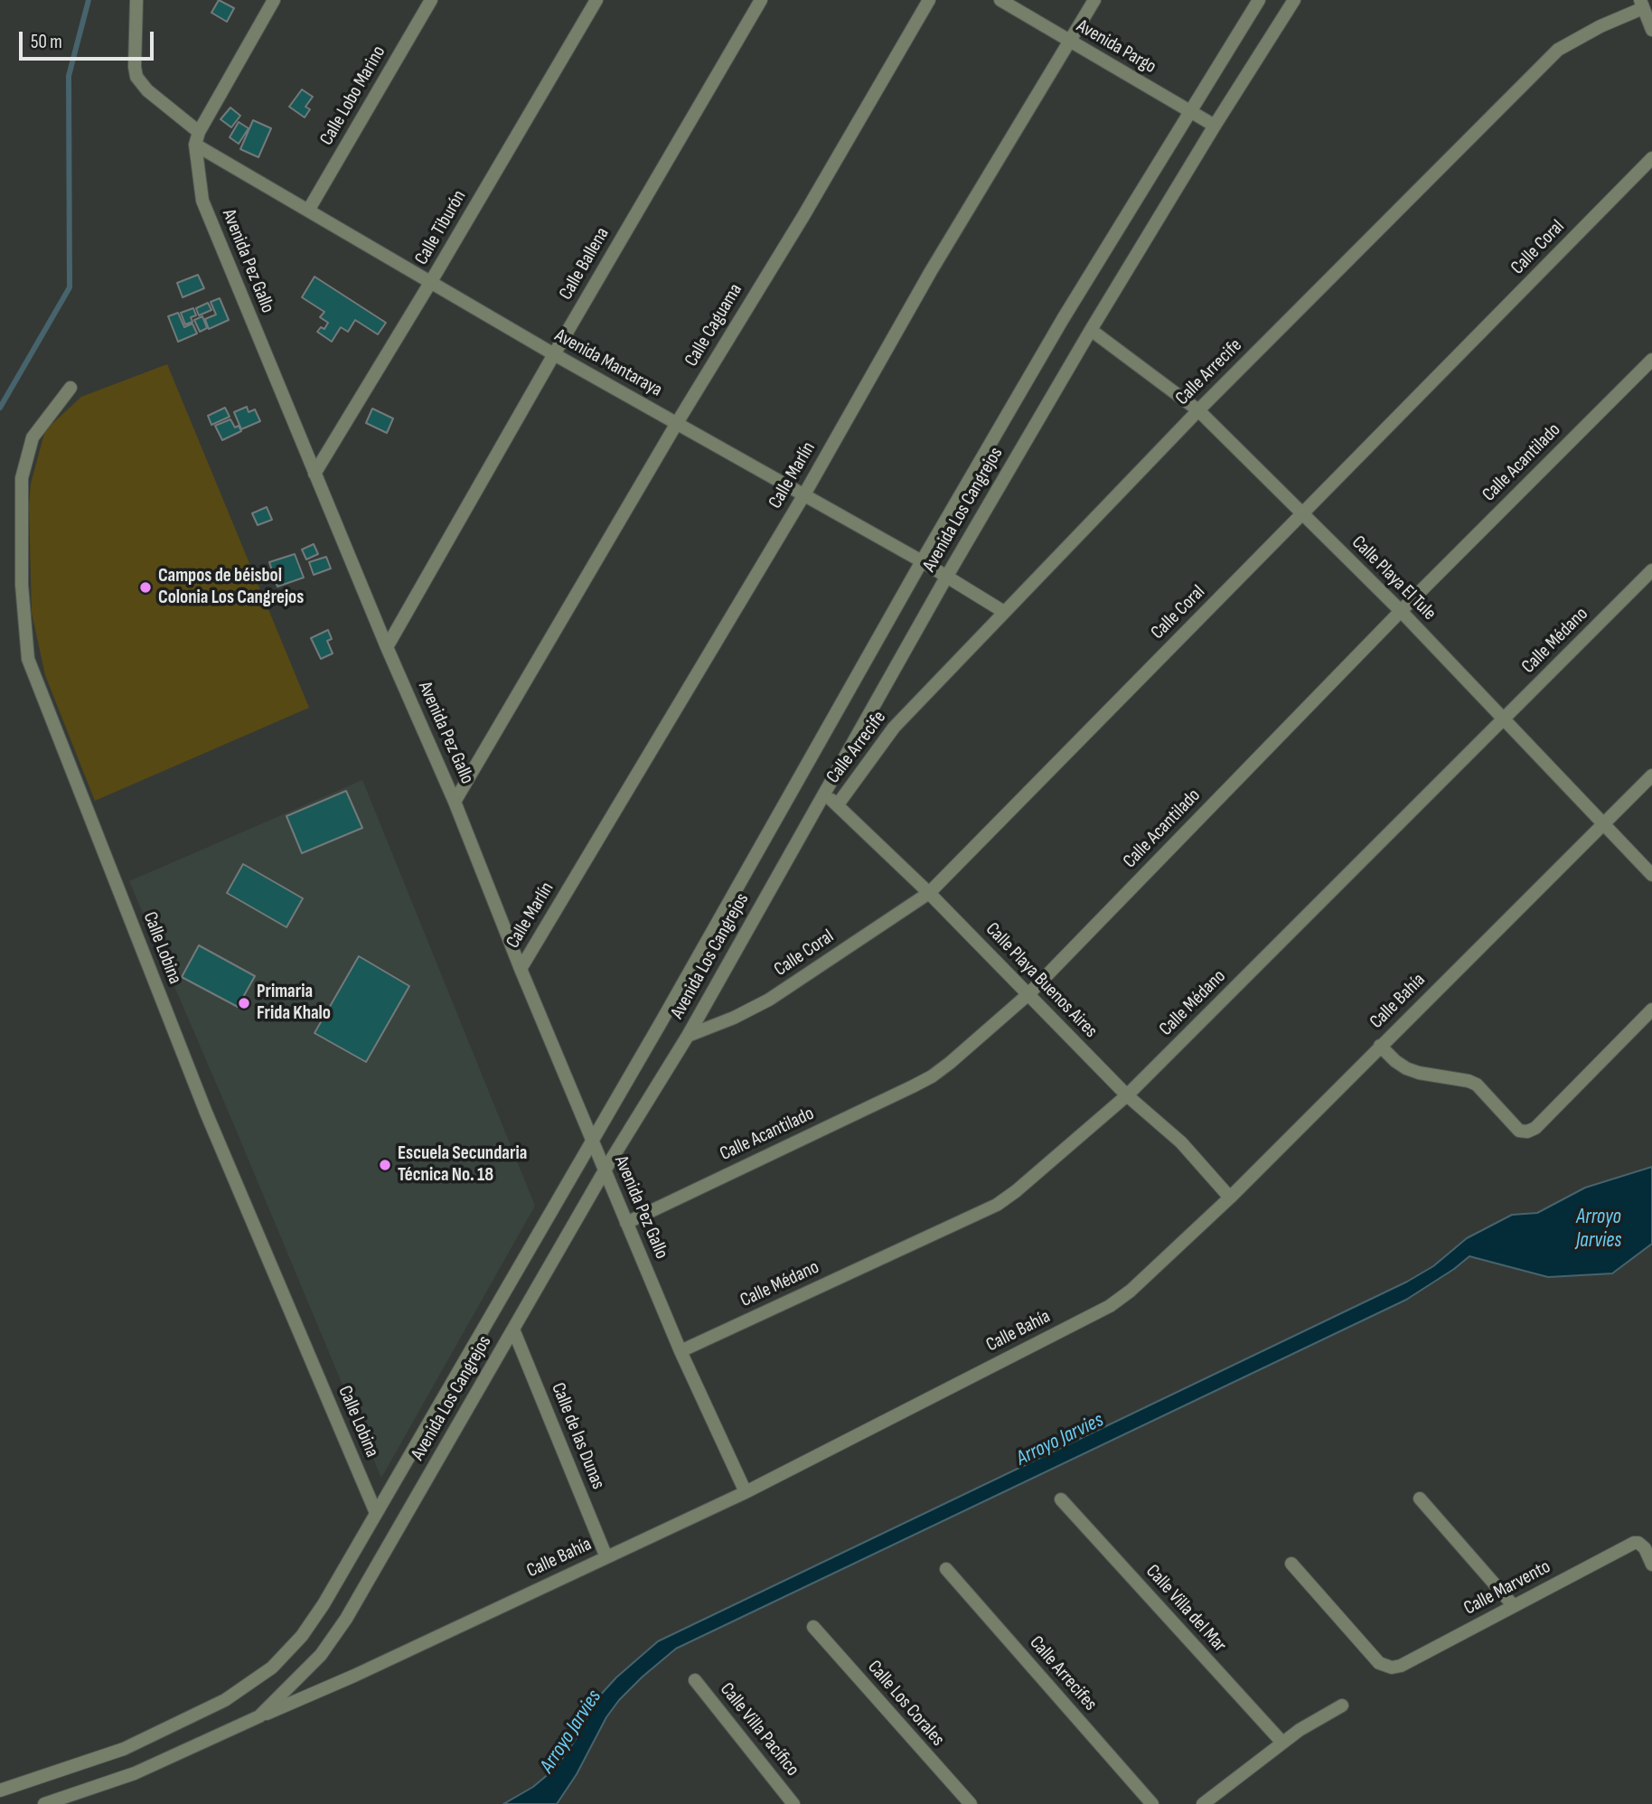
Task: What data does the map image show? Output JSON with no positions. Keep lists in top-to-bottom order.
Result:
{
  "streets": {
    "street": [
      "Avenida Pargo",
      "Calle Lobo Marino",
      "Calle Tiburón",
      "Calle Coral",
      "Avenida Pez Gallo",
      "Calle Ballena",
      "Calle Caguama",
      "Avenida Mantaraya",
      "Calle Arrecife",
      "Calle Acantilado",
      "Calle Marlín",
      "Avenida Los Cangrejos",
      "Calle Playa El Tule",
      "Calle Médano",
      "Calle Lobina",
      "Calle Playa Buenos Aires",
      "Calle Bahía",
      "Calle de las Dunas",
      "Calle Marvento",
      "Calle Villa del Mar",
      "Calle Arrecifes",
      "Calle Los Corales",
      "Calle Villa Pacífico"
    ]
  },
  "crossings": [
    ["Avenida Pargo", "Calle Marlín"],
    ["Avenida Pargo", "Avenida Los Cangrejos"],
    ["Calle Lobo Marino", "Avenida Mantaraya"],
    ["Calle Tiburón", "Avenida Pez Gallo"],
    ["Calle Tiburón", "Avenida Mantaraya"],
    ["Calle Coral", "Avenida Los Cangrejos"],
    ["Calle Coral", "Calle Playa El Tule"],
    ["Calle Coral", "Calle Playa Buenos Aires"],
    ["Avenida Pez Gallo", "Calle Ballena"],
    ["Avenida Pez Gallo", "Calle Caguama"],
    ["Avenida Pez Gallo", "Avenida Mantaraya"],
    ["Avenida Pez Gallo", "Calle Acantilado"],
    ["Avenida Pez Gallo", "Calle Marlín"],
    ["Avenida Pez Gallo", "Avenida Los Cangrejos"],
    ["Avenida Pez Gallo", "Calle Médano"],
    ["Avenida Pez Gallo", "Calle Bahía"],
    ["Calle Ballena", "Avenida Mantaraya"],
    ["Calle Caguama", "Avenida Mantaraya"],
    ["Avenida Mantaraya", "Calle Arrecife"],
    ["Avenida Mantaraya", "Calle Marlín"],
    ["Avenida Mantaraya", "Avenida Los Cangrejos"],
    ["Calle Arrecife", "Calle Playa El Tule"],
    ["Calle Arrecife", "Calle Playa Buenos Aires"],
    ["Calle Acantilado", "Calle Playa El Tule"],
    ["Calle Acantilado", "Calle Playa Buenos Aires"],
    ["Avenida Los Cangrejos", "Calle Playa El Tule"],
    ["Avenida Los Cangrejos", "Calle Lobina"],
    ["Avenida Los Cangrejos", "Calle Playa Buenos Aires"],
    ["Avenida Los Cangrejos", "Calle Bahía"],
    ["Avenida Los Cangrejos", "Calle de las Dunas"],
    ["Calle Playa El Tule", "Calle Médano"],
    ["Calle Playa El Tule", "Calle Bahía"],
    ["Calle Médano", "Calle Playa Buenos Aires"],
    ["Calle Playa Buenos Aires", "Calle Bahía"],
    ["Calle Bahía", "Calle de las Dunas"]
  ],
  "water": ["Arroyo Jarvies"],
  "places": ["Campos de béisbol Colonia Los Cangrejos", "Primaria Frida Khalo", "Escuela Secundaria Técnica No. 18"],
  "scale_bar": "50 m"
}
